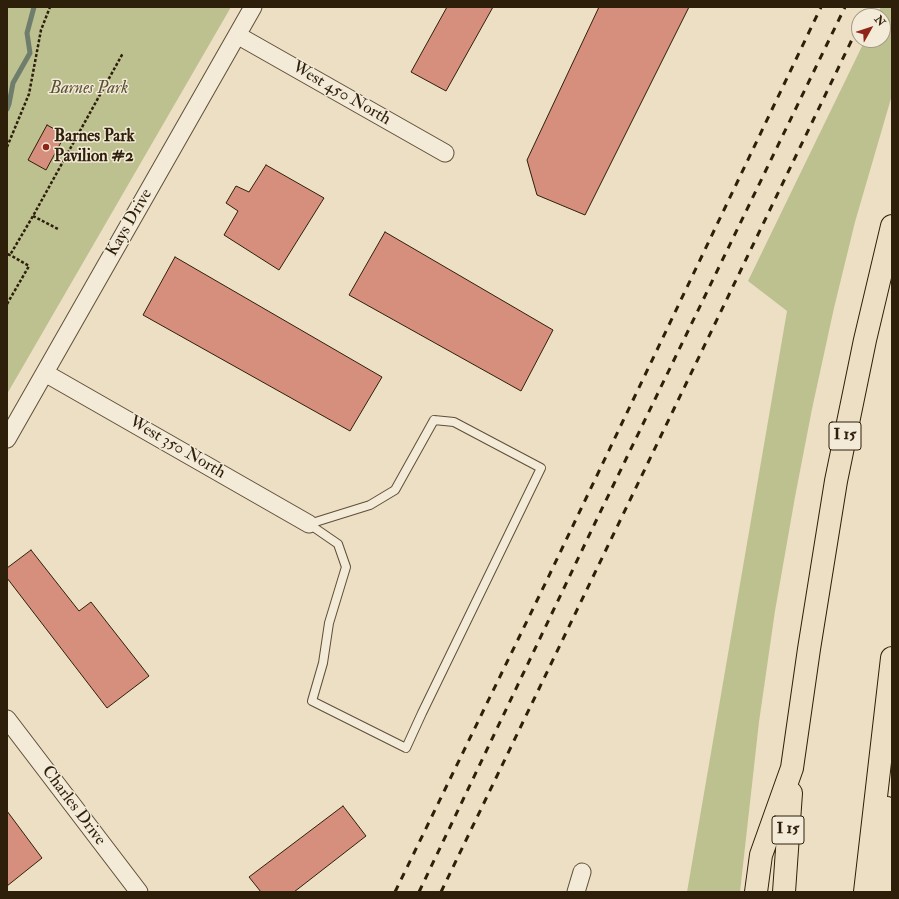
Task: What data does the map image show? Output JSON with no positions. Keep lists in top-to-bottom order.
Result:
{
  "streets": {
    "highway": ["I 15"],
    "street": [
      "West 450 North",
      "Kays Drive",
      "West 350 North",
      "Charles Drive"
    ]
  },
  "crossings": [
    ["West 450 North", "Kays Drive"],
    ["Kays Drive", "West 350 North"]
  ],
  "parks": ["Barnes Park"],
  "places": ["Barnes Park Pavilion #2"],
  "north": "top right"
}
